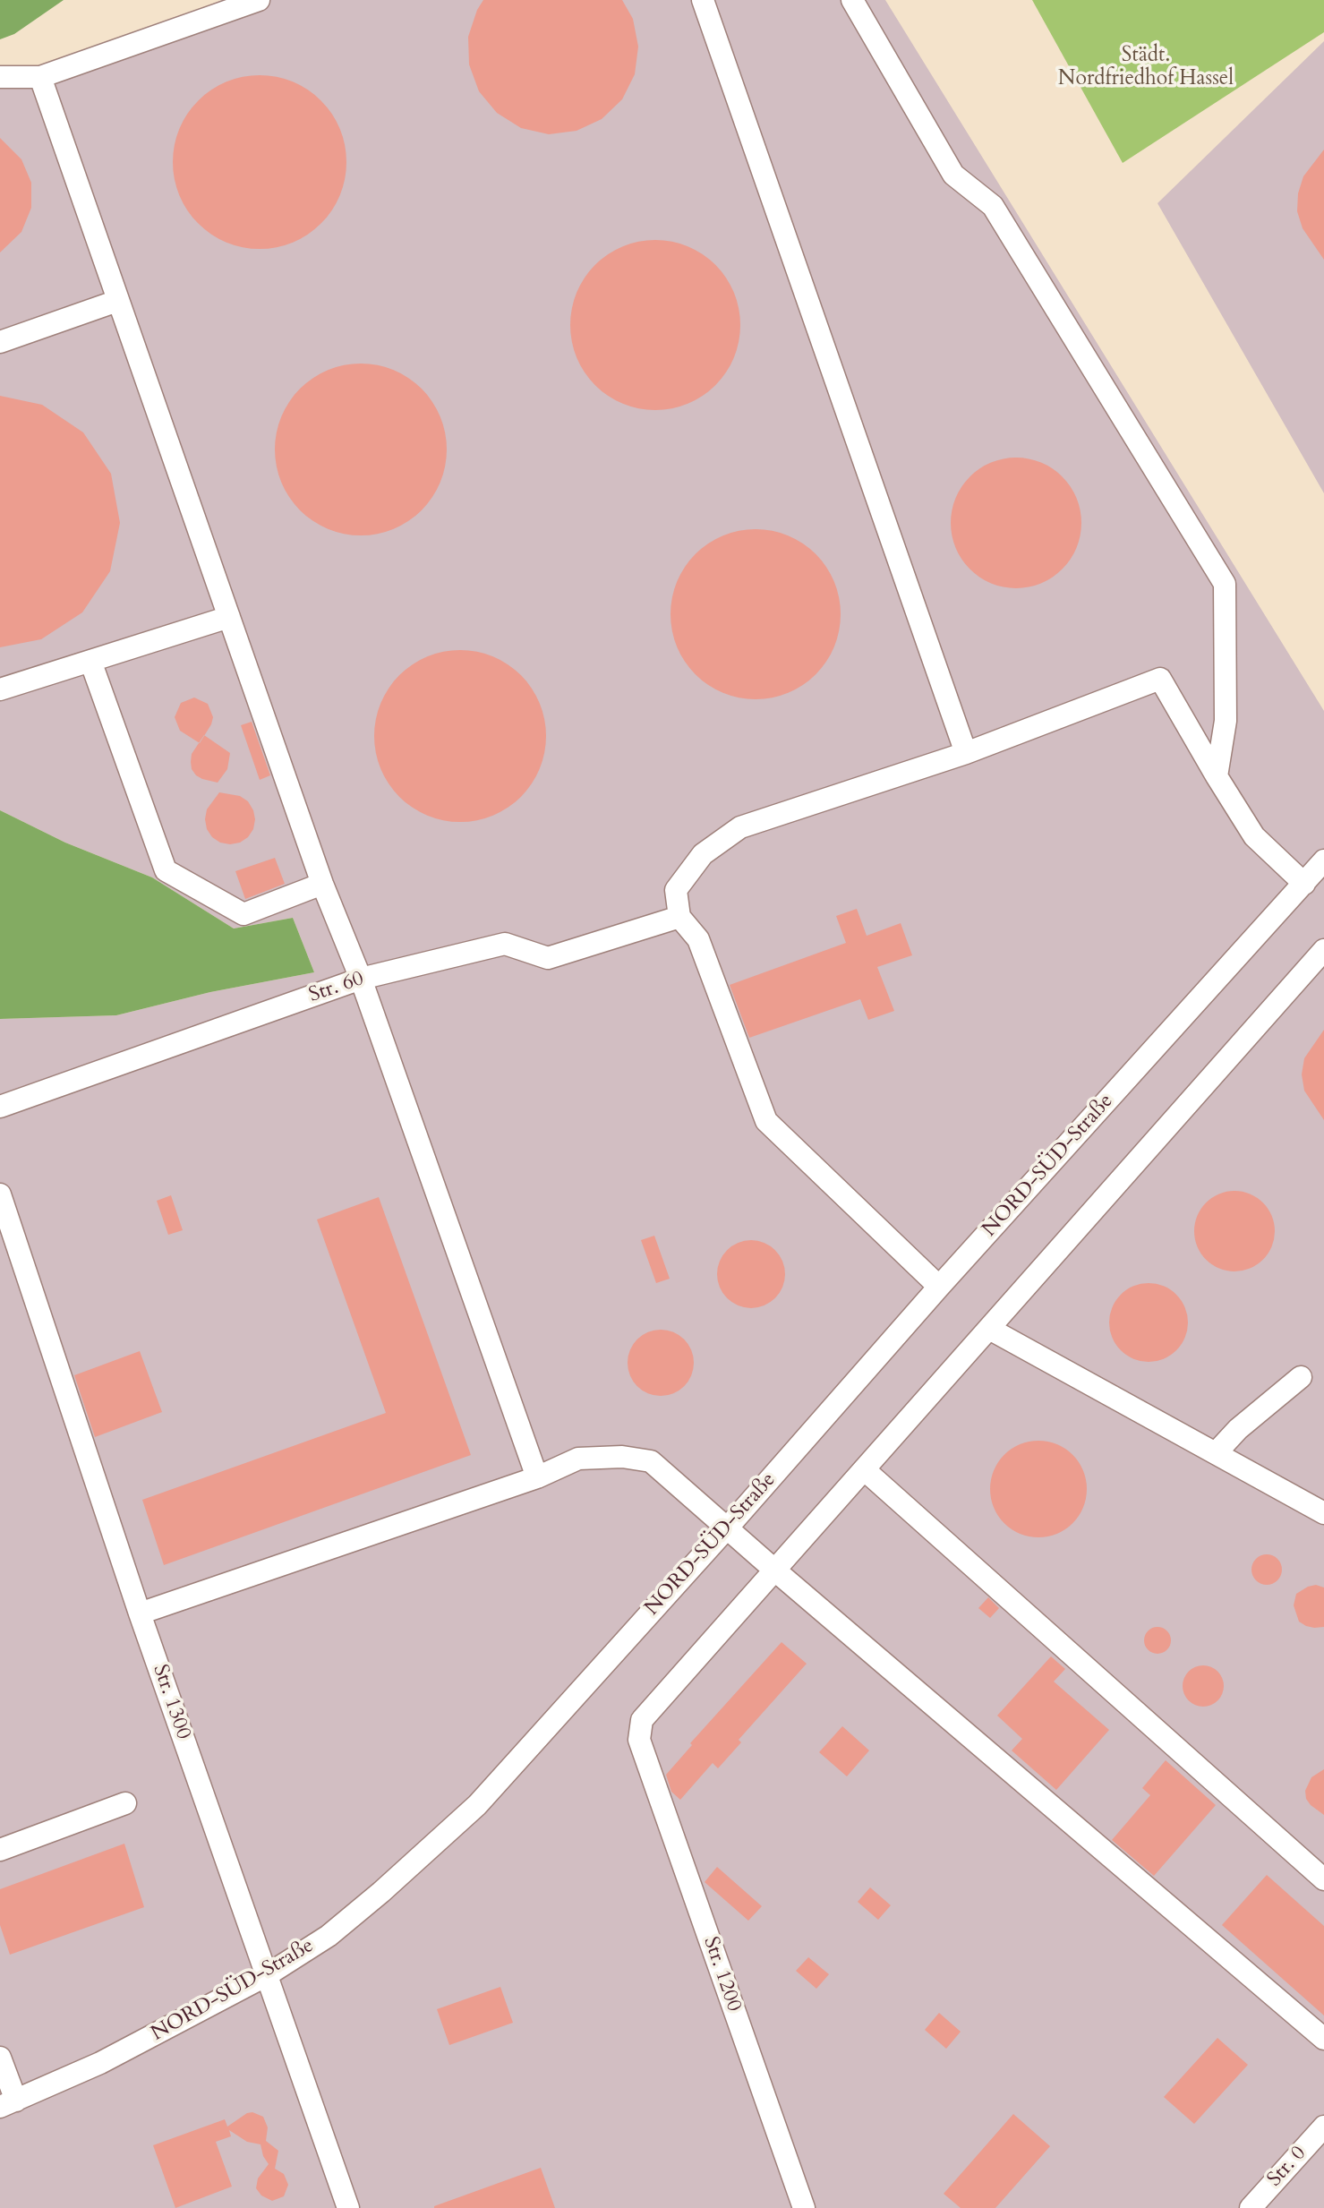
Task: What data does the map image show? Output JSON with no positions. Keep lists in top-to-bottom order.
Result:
{
  "streets": {
    "lane": [
      "Str. 60",
      "NORD-SÜD-Straße",
      "Str. 1300",
      "Str. 1200",
      "Str. 0"
    ]
  },
  "crossings": [
    ["NORD-SÜD-Straße", "Str. 1300"]
  ],
  "parks": ["Städt. Nordfriedhof Hassel"]
}
